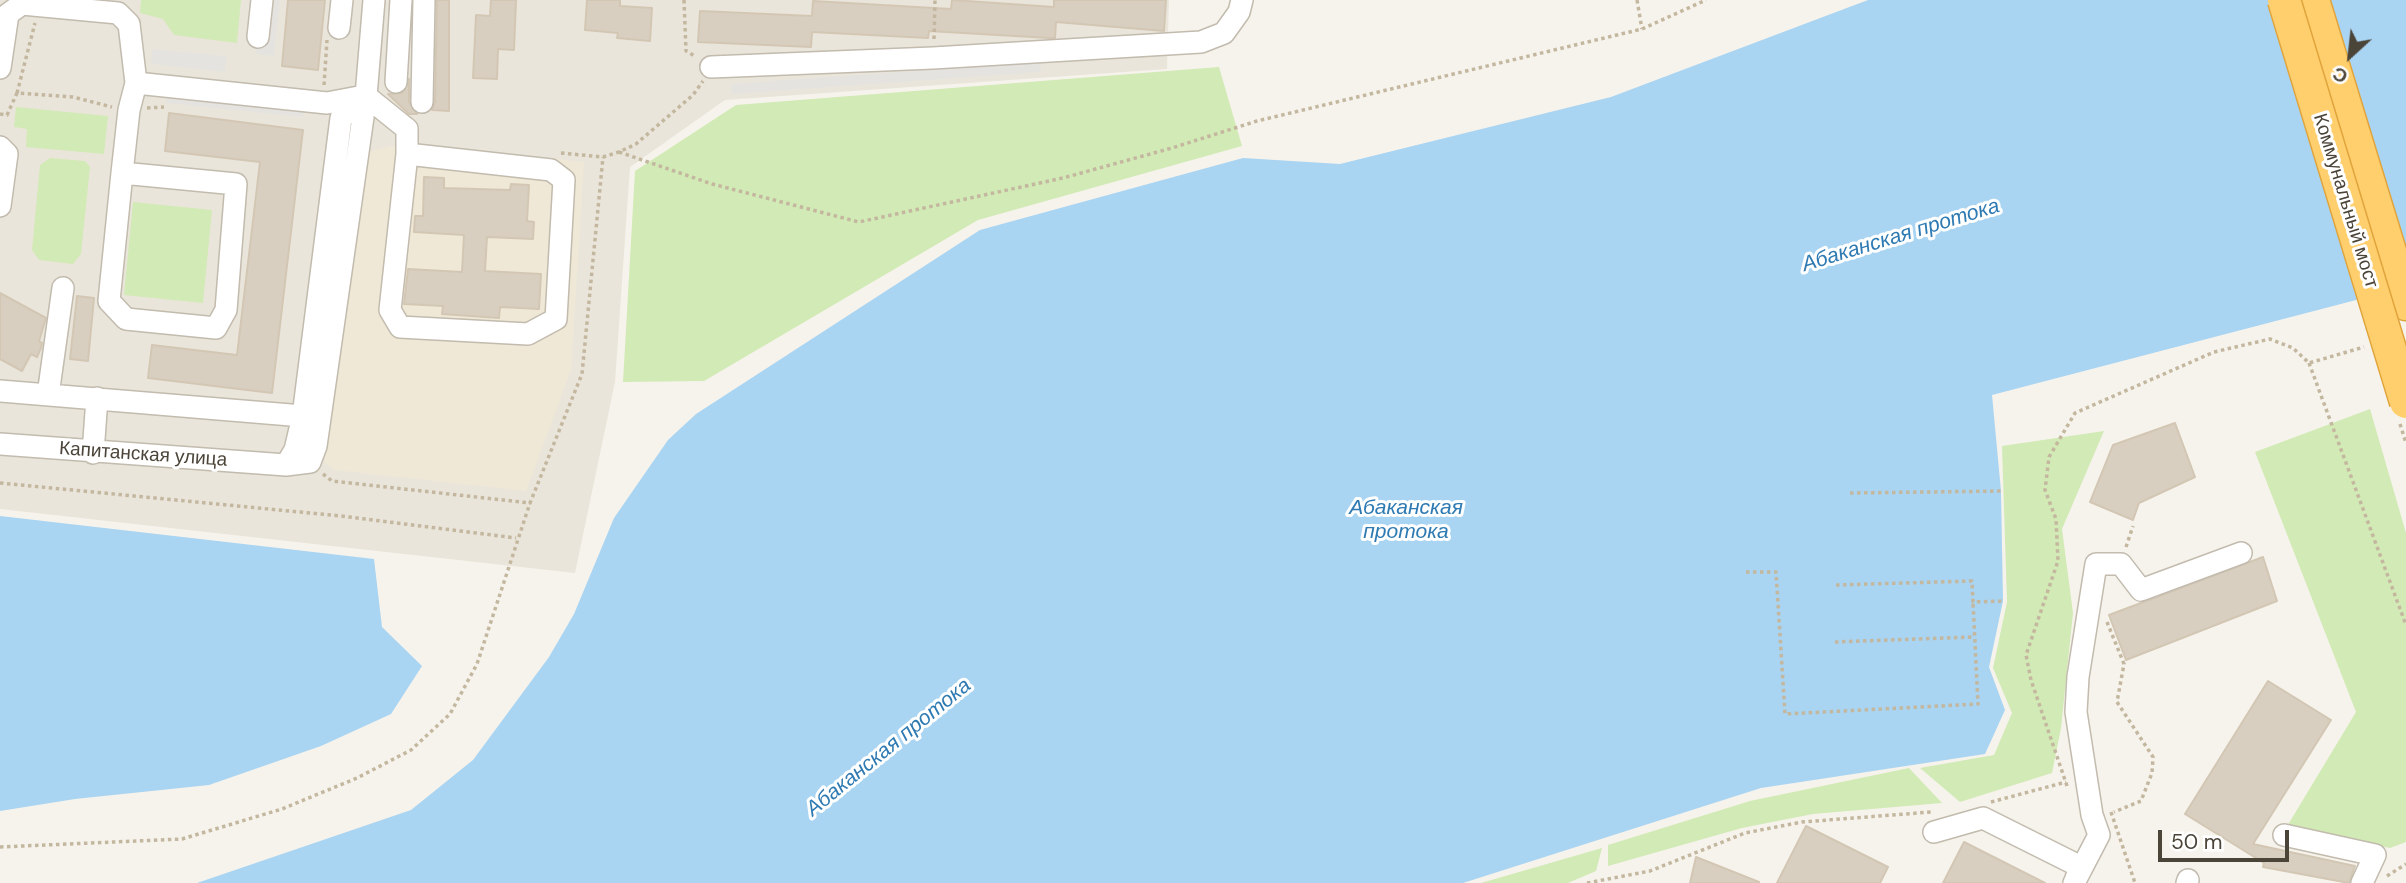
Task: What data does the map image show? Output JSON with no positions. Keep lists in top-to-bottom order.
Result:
{
  "streets": {
    "highway": ["Коммунальный мост"],
    "street": ["Капитанская улица"]
  },
  "water": ["Абаканская протока"],
  "scale_bar": "50 m",
  "north": "bottom left"
}
